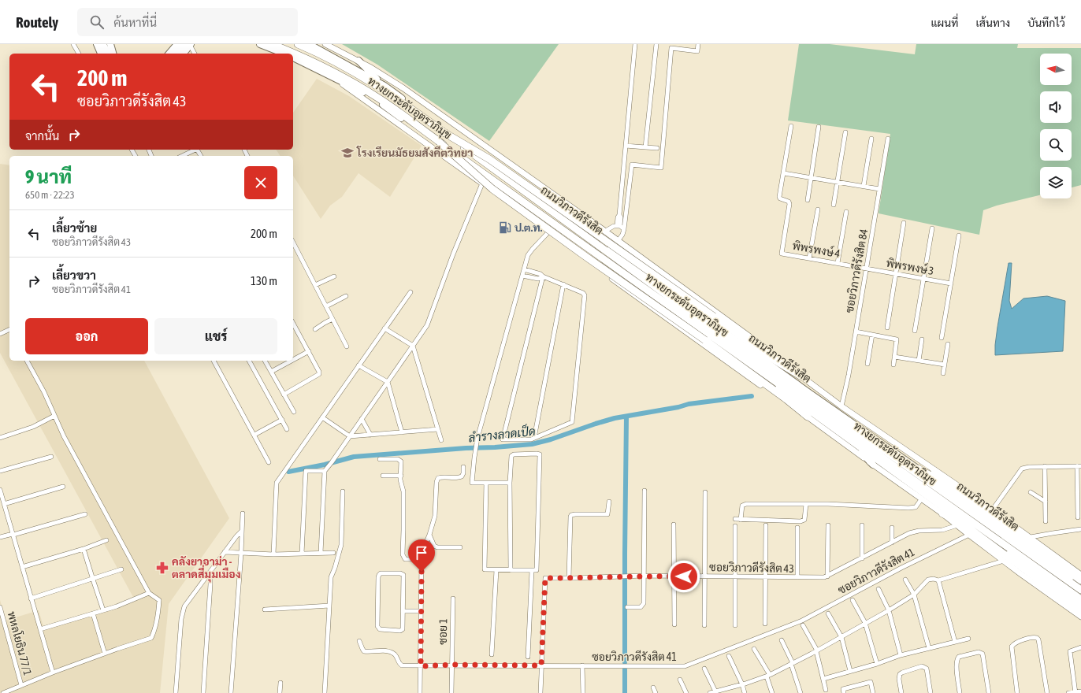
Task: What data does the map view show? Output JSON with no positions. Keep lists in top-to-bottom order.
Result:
{
  "streets": {
    "highway": ["ทางยกระดับอุตราภิมุข", "ถนนวิภาวดีรังสิต"],
    "street": [
      "พิพรพงษ์ 4",
      "พิพรพงษ์ 3",
      "ซอยวิภาวดีรังสิต 84",
      "ซอยวิภาวดีรังสิต 43",
      "ซอยวิภาวดีรังสิต 41",
      "ซอย 1",
      "พหลโยธิน 77/1"
    ]
  },
  "crossings": [
    ["ถนนวิภาวดีรังสิต", "ซอยวิภาวดีรังสิต 84"],
    ["พิพรพงษ์ 4", "พิพรพงษ์ 3"],
    ["พิพรพงษ์ 4", "ซอยวิภาวดีรังสิต 84"],
    ["พิพรพงษ์ 3", "ซอยวิภาวดีรังสิต 84"],
    ["ซอยวิภาวดีรังสิต 43", "ซอยวิภาวดีรังสิต 41"],
    ["ซอยวิภาวดีรังสิต 41", "ซอย 1"]
  ],
  "water": ["ลำรางลาดเป็ด"],
  "places": {
    "school or university": ["โรงเรียนมัธยมสังคีตวิทยา"],
    "fuel station": ["ป.ต.ท."],
    "pharmacy": ["คลังยาอาม่า - ตลาดสี่มุมเมือง"]
  },
  "north": "left",
  "page": {
    "header": "Routely",
    "search": "ค้นหาที่นี่",
    "nav": ["แผนที่", "เส้นทาง", "บันทึกไว้"],
    "turn": ["200 m", "ซอยวิภาวดีรังสิต 43"],
    "then": "จากนั้น",
    "heading": ["9 นาที", "650 m · 22:23"],
    "list": [
      {
        "name": "เลี้ยวซ้าย",
        "note": "ซอยวิภาวดีรังสิต 43",
        "value": "200 m"
      },
      {
        "name": "เลี้ยวขวา",
        "note": "ซอยวิภาวดีรังสิต 41",
        "value": "130 m"
      }
    ],
    "buttons": ["ออก", "แชร์"]
  }
}
